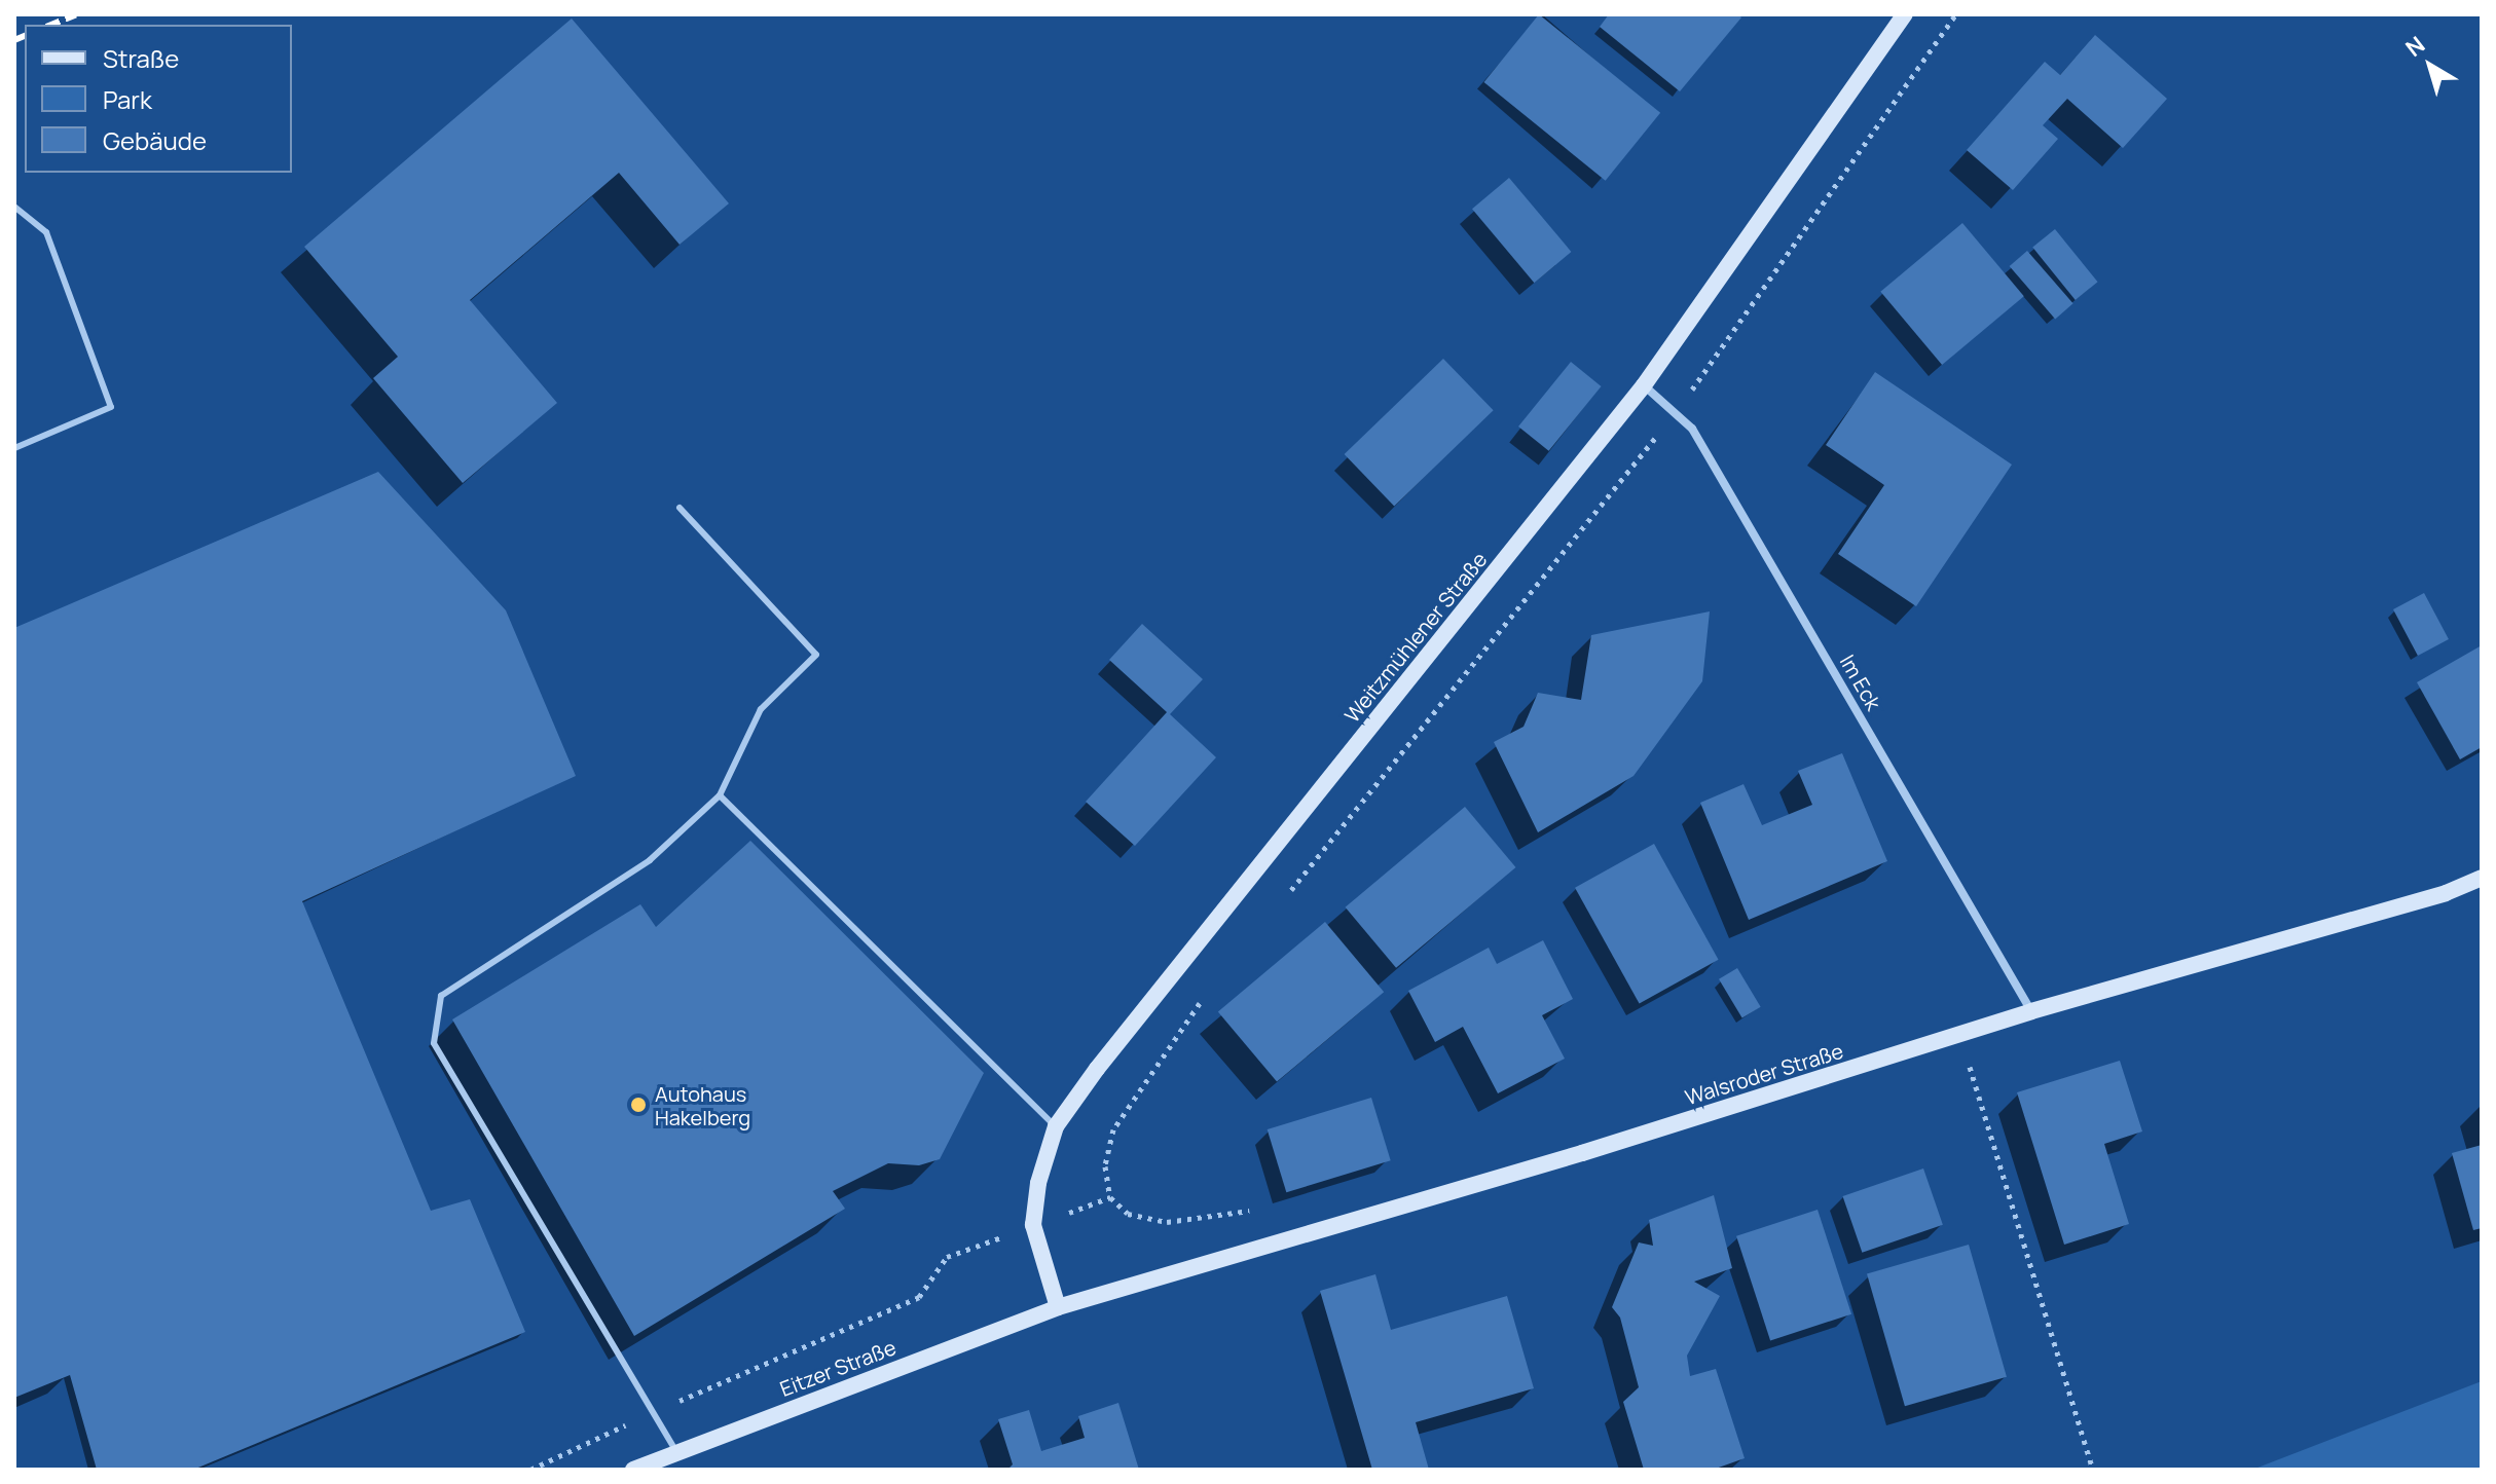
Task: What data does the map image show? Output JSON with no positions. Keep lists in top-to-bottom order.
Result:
{
  "streets": {
    "main road": ["Weitzmühlener Straße", "Walsroder Straße", "Eitzer Straße"],
    "street": ["Im Eck"]
  },
  "crossings": [
    ["Weitzmühlener Straße", "Im Eck"],
    ["Weitzmühlener Straße", "Walsroder Straße"],
    ["Weitzmühlener Straße", "Eitzer Straße"],
    ["Im Eck", "Walsroder Straße"],
    ["Walsroder Straße", "Eitzer Straße"]
  ],
  "places": ["Autohaus Hakelberg"],
  "legend": ["Straße", "Park", "Gebäude"],
  "north": "top left"
}
